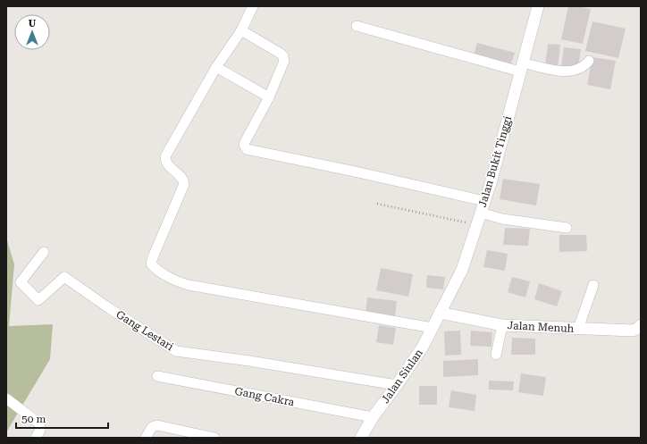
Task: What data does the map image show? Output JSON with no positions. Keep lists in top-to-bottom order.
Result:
{
  "streets": {
    "street": [
      "Jalan Bukit Tinggi",
      "Jalan Menuh",
      "Gang Lestari",
      "Jalan Siulan",
      "Gang Cakra"
    ]
  },
  "crossings": [
    ["Jalan Bukit Tinggi", "Jalan Menuh"],
    ["Jalan Bukit Tinggi", "Jalan Siulan"],
    ["Jalan Menuh", "Jalan Siulan"],
    ["Gang Lestari", "Jalan Siulan"],
    ["Jalan Siulan", "Gang Cakra"]
  ],
  "scale_bar": "50 m",
  "north": "top"
}
